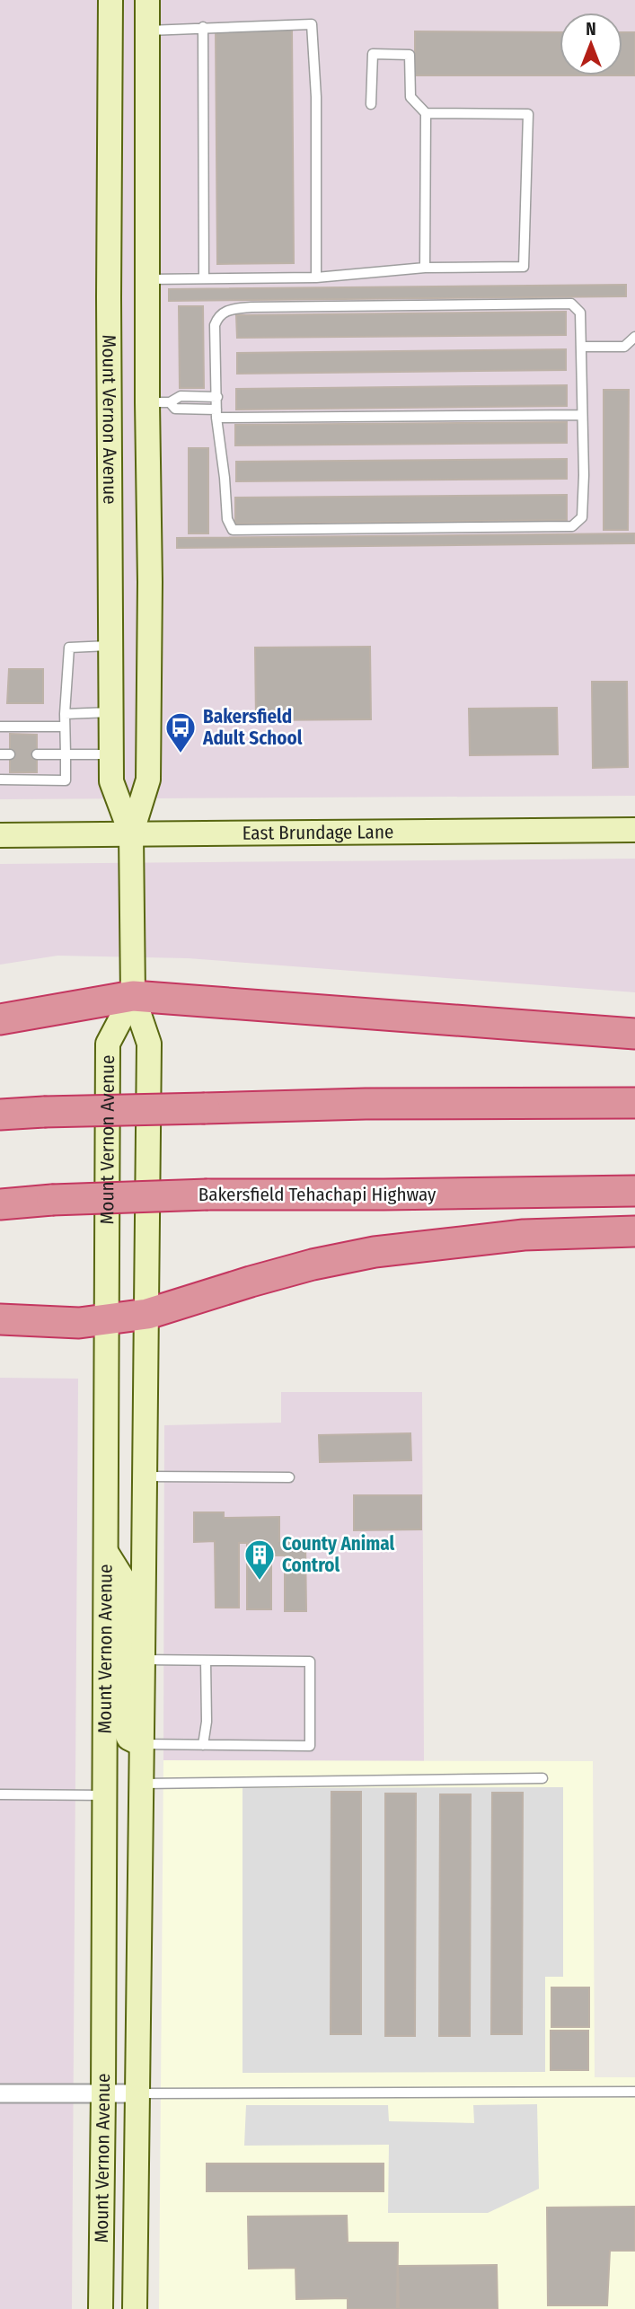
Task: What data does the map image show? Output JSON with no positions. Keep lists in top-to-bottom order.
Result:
{
  "streets": {
    "highway": ["Bakersfield Tehachapi Highway"],
    "main road": ["Mount Vernon Avenue", "East Brundage Lane"]
  },
  "crossings": [
    ["Mount Vernon Avenue", "East Brundage Lane"]
  ],
  "places": {
    "bus stop": ["Bakersfield Adult School"],
    "building": ["County Animal Control"]
  },
  "north": "top"
}
